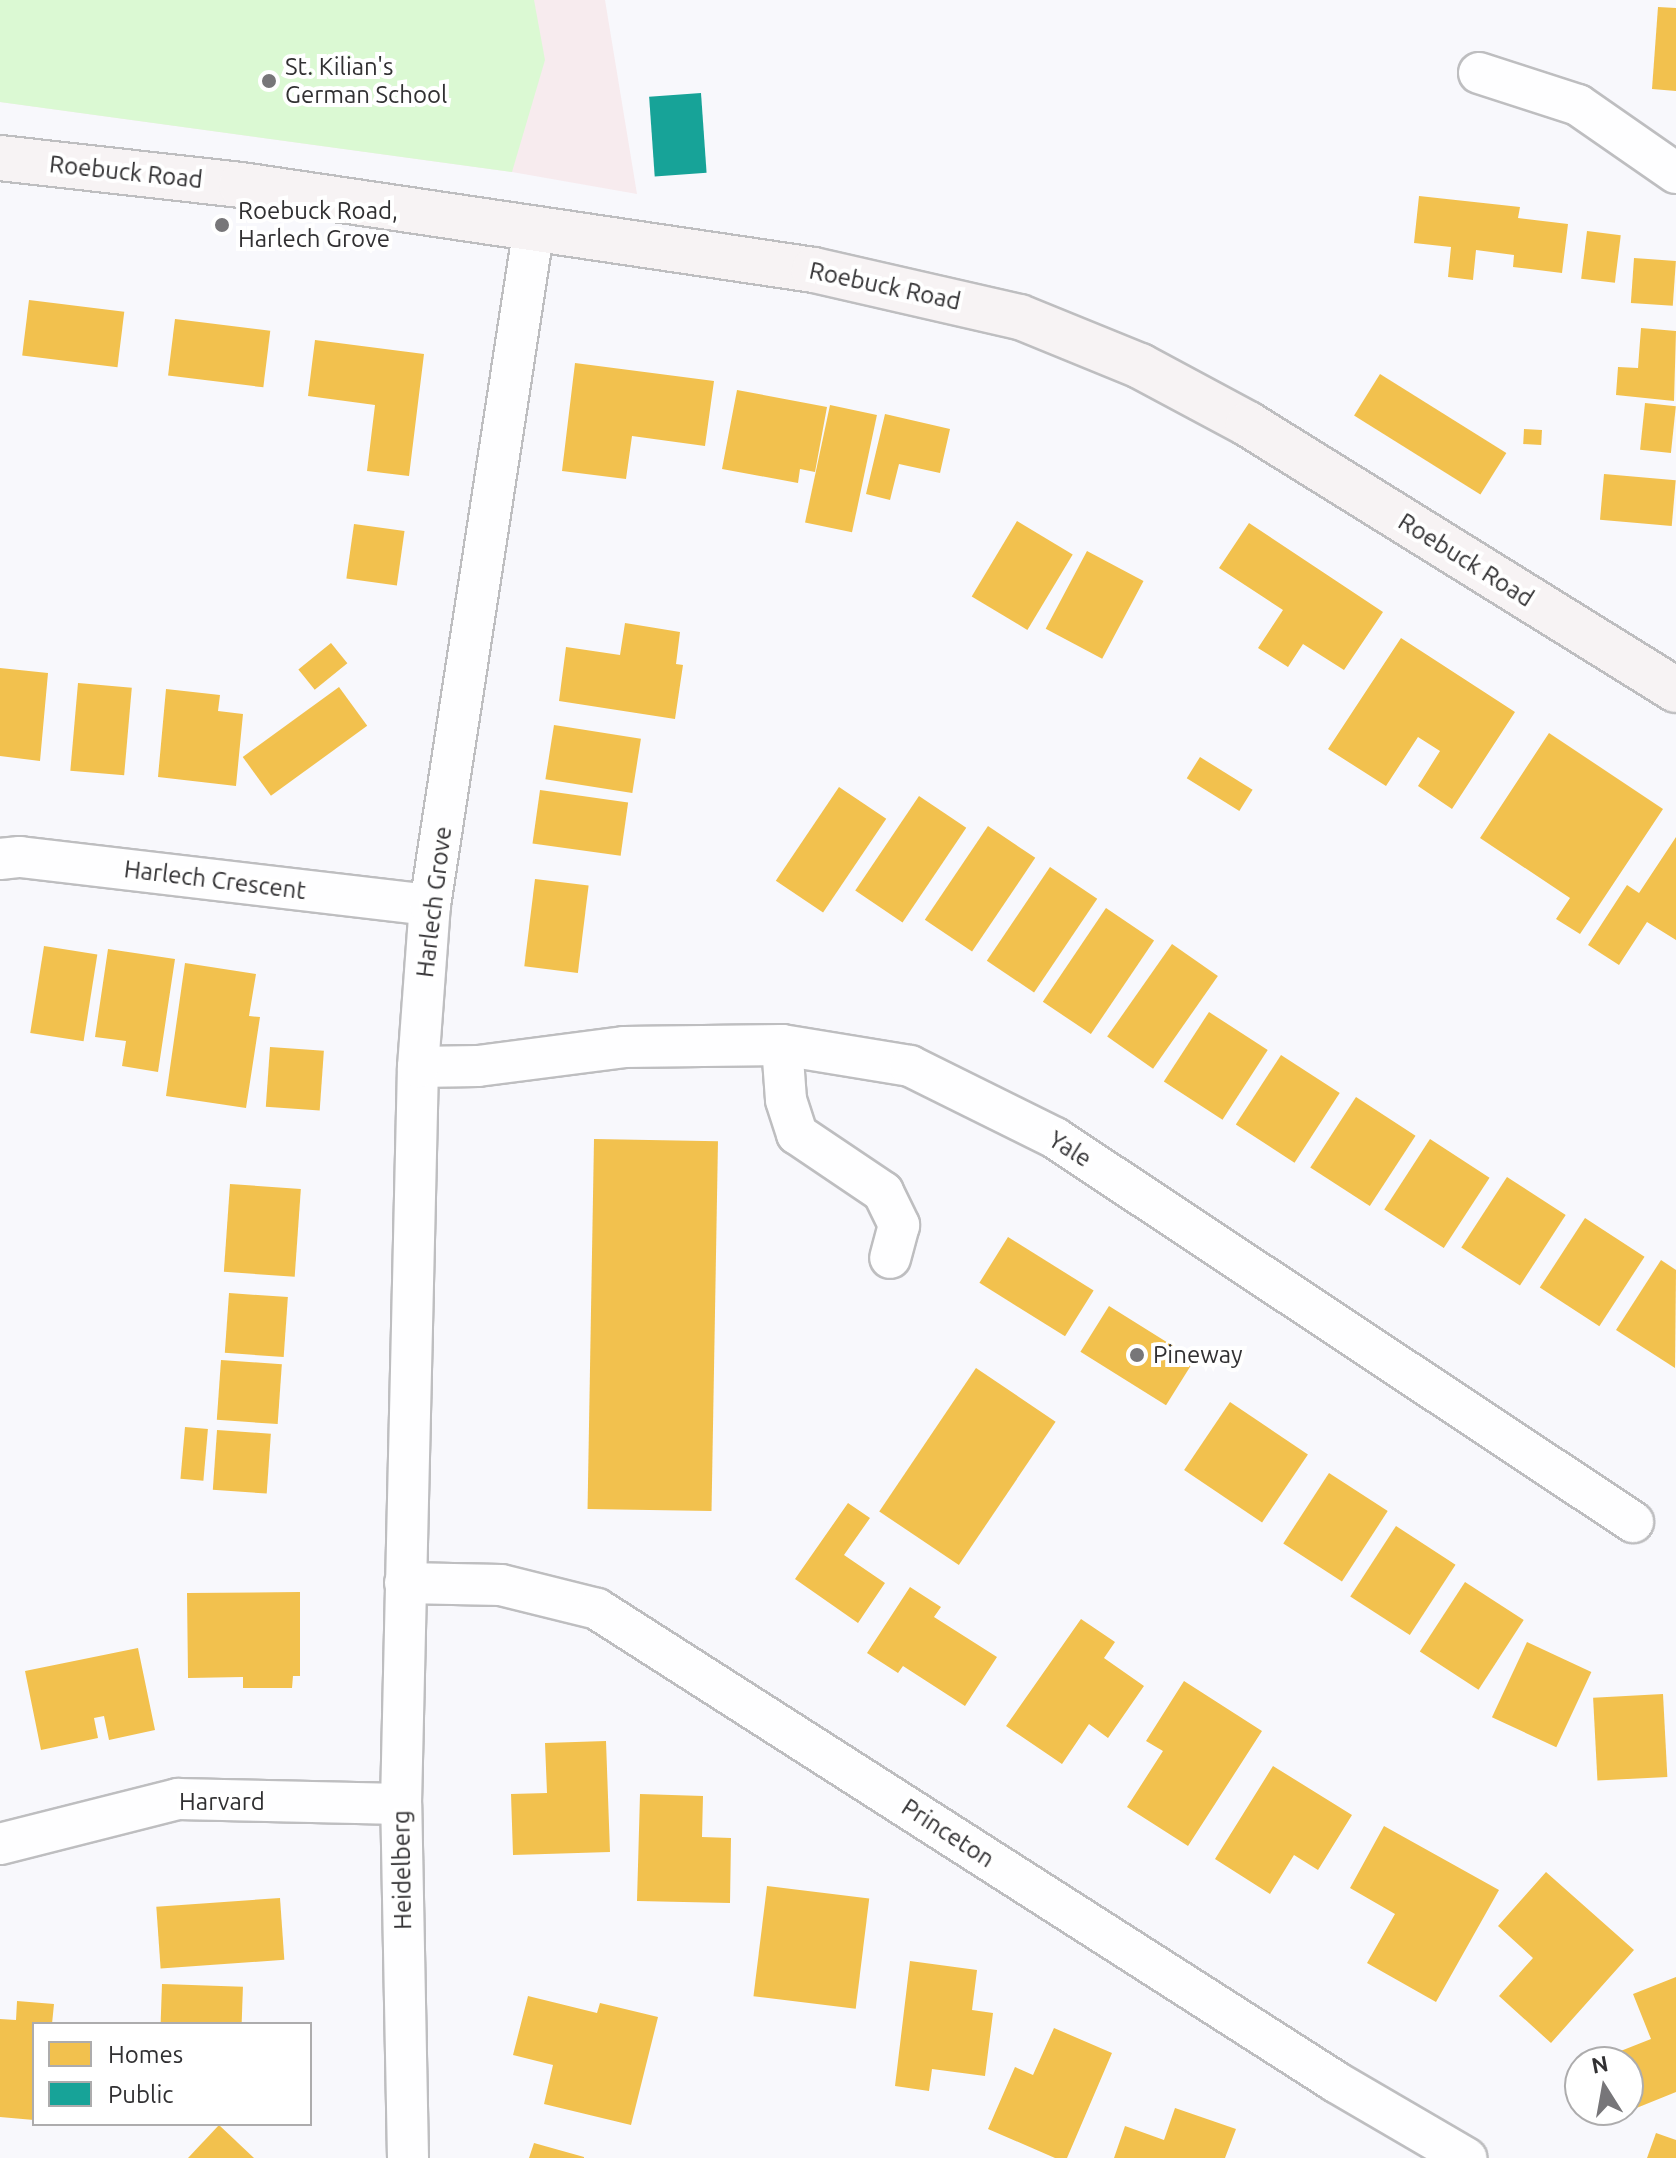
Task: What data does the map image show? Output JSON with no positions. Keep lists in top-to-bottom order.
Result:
{
  "streets": {
    "street": [
      "Roebuck Road",
      "Harlech Crescent",
      "Harlech Grove",
      "Yale",
      "Harvard",
      "Princeton",
      "Heidelberg"
    ]
  },
  "crossings": [
    ["Roebuck Road", "Harlech Grove"],
    ["Harlech Crescent", "Harlech Grove"],
    ["Harlech Grove", "Yale"],
    ["Harlech Grove", "Princeton"],
    ["Harlech Grove", "Heidelberg"],
    ["Harvard", "Heidelberg"],
    ["Princeton", "Heidelberg"]
  ],
  "places": ["St. Kilian's German School", "Roebuck Road, Harlech Grove", "Pineway"],
  "legend": ["Homes", "Public"],
  "north": "top"
}
